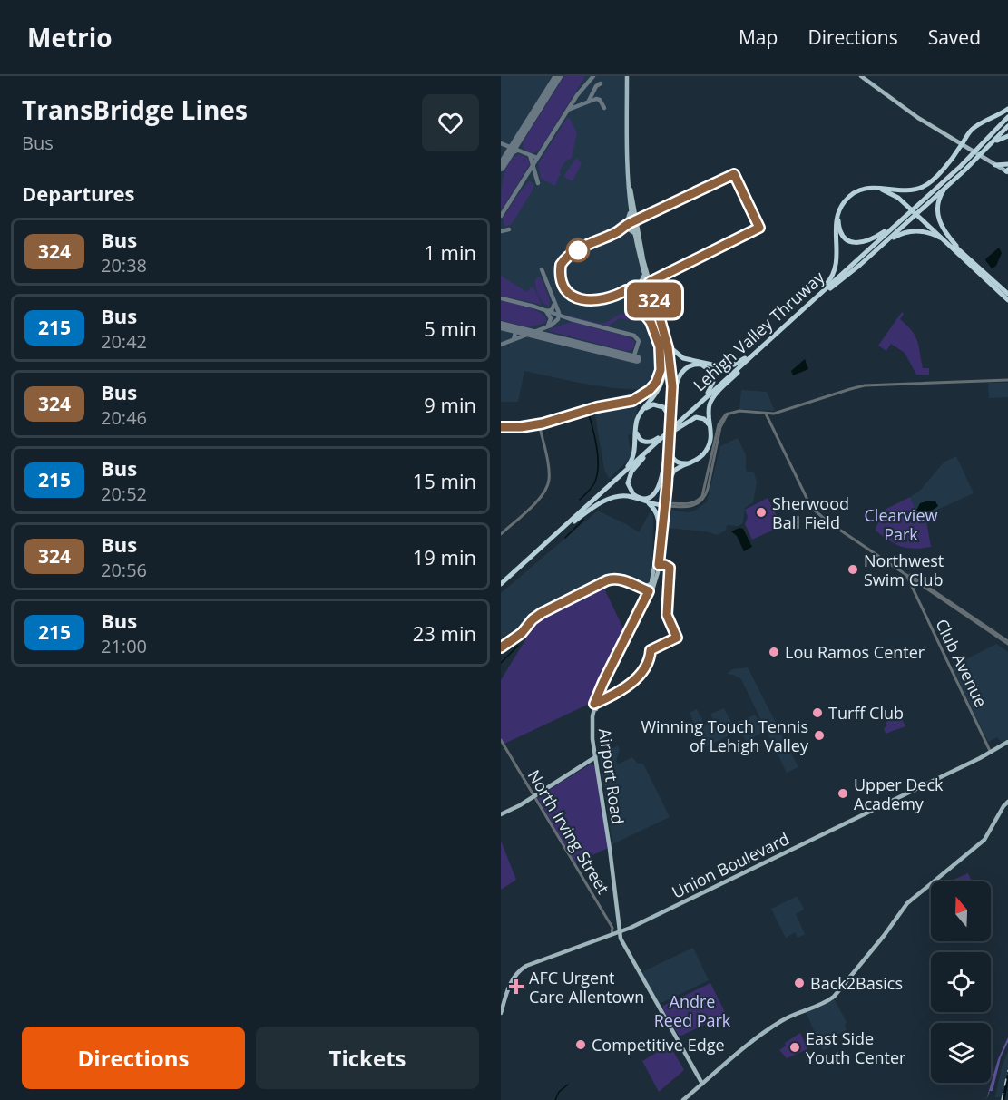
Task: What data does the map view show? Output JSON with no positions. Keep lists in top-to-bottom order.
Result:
{
  "streets": {
    "highway": ["Lehigh Valley Thruway"],
    "main road": ["Airport Road", "North Irving Street", "Union Boulevard"],
    "street": ["Club Avenue"]
  },
  "crossings": [
    ["Lehigh Valley Thruway", "Airport Road"],
    ["Club Avenue", "Union Boulevard"],
    ["Airport Road", "North Irving Street"],
    ["Airport Road", "Union Boulevard"],
    ["North Irving Street", "Union Boulevard"]
  ],
  "parks": ["Clearview Park", "Andre Reed Park"],
  "places": {
    "other": [
      "Sherwood Ball Field",
      "Northwest Swim Club",
      "Lou Ramos Center",
      "Turff Club",
      "Winning Touch Tennis of Lehigh Valley",
      "Upper Deck Academy",
      "Back2Basics",
      "Competitive Edge",
      "East Side Youth Center"
    ],
    "health": ["AFC Urgent Care Allentown"]
  },
  "lines": ["bus line 324"],
  "north": "top",
  "page": {
    "header": "Metrio",
    "nav": ["Map", "Directions", "Saved"],
    "heading": [
      ["TransBridge Lines", "Bus"],
      "Departures"
    ],
    "on_map": "324",
    "list": [
      {
        "mark": "324",
        "name": "Bus",
        "note": "20:38",
        "value": "1 min"
      },
      {
        "mark": "215",
        "name": "Bus",
        "note": "20:42",
        "value": "5 min"
      },
      {
        "mark": "324",
        "name": "Bus",
        "note": "20:46",
        "value": "9 min"
      },
      {
        "mark": "215",
        "name": "Bus",
        "note": "20:52",
        "value": "15 min"
      },
      {
        "mark": "324",
        "name": "Bus",
        "note": "20:56",
        "value": "19 min"
      },
      {
        "mark": "215",
        "name": "Bus",
        "note": "21:00",
        "value": "23 min"
      }
    ],
    "buttons": ["Directions", "Tickets"]
  }
}
